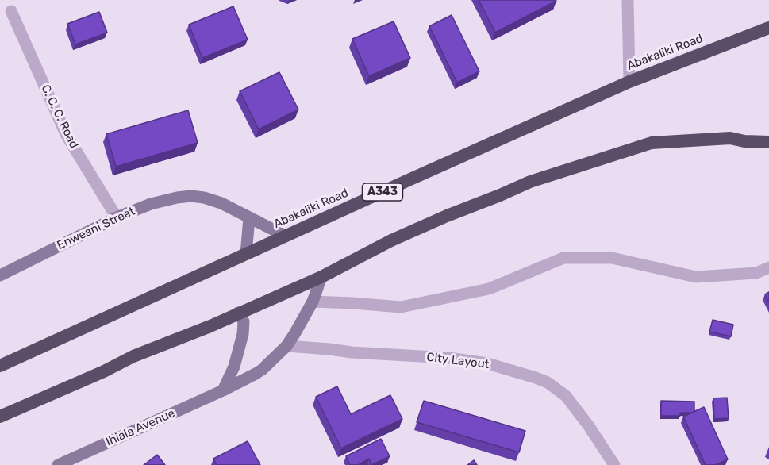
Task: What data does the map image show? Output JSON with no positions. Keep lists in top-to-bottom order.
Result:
{
  "streets": {
    "highway": ["Abakaliki Road", "A343"],
    "main road": ["Enweani Street", "Ihiala Avenue"],
    "street": ["C. C. C. Road", "City Layout"]
  },
  "crossings": [
    ["Abakaliki Road", "Enweani Street"],
    ["C. C. C. Road", "Enweani Street"],
    ["City Layout", "Ihiala Avenue"]
  ]
}
